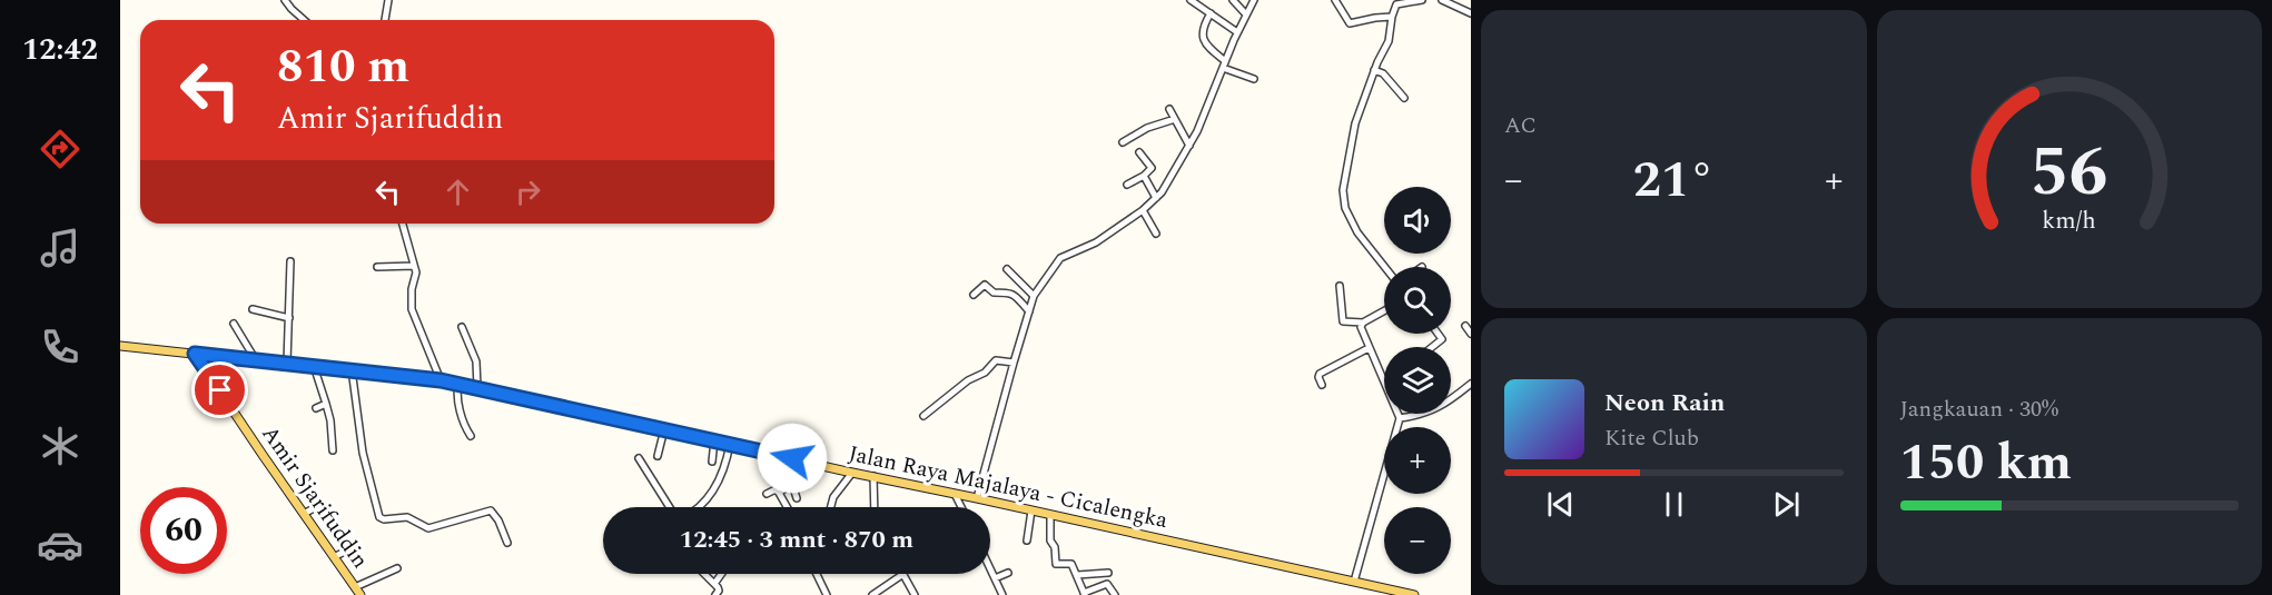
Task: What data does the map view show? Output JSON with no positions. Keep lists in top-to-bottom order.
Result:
{
  "streets": {
    "main road": ["Jalan Raya Majalaya - Cicalengka", "Amir Sjarifuddin"]
  },
  "crossings": [
    ["Jalan Raya Majalaya - Cicalengka", "Amir Sjarifuddin"]
  ],
  "page": {
    "tabs": "12:42",
    "tile": [
      "AC",
      ["Jangkauan · 30%", "150 km"]
    ],
    "turn": ["810 m", "Amir Sjarifuddin"],
    "heat": ["−", "21°", "+"],
    "map_buttons": ["+", "−"],
    "song": ["Neon Rain", "Kite Club"],
    "limit": "60",
    "trip": "12:45 · 3 mnt · 870 m",
    "gauge": ["56", "km/h"]
  }
}
